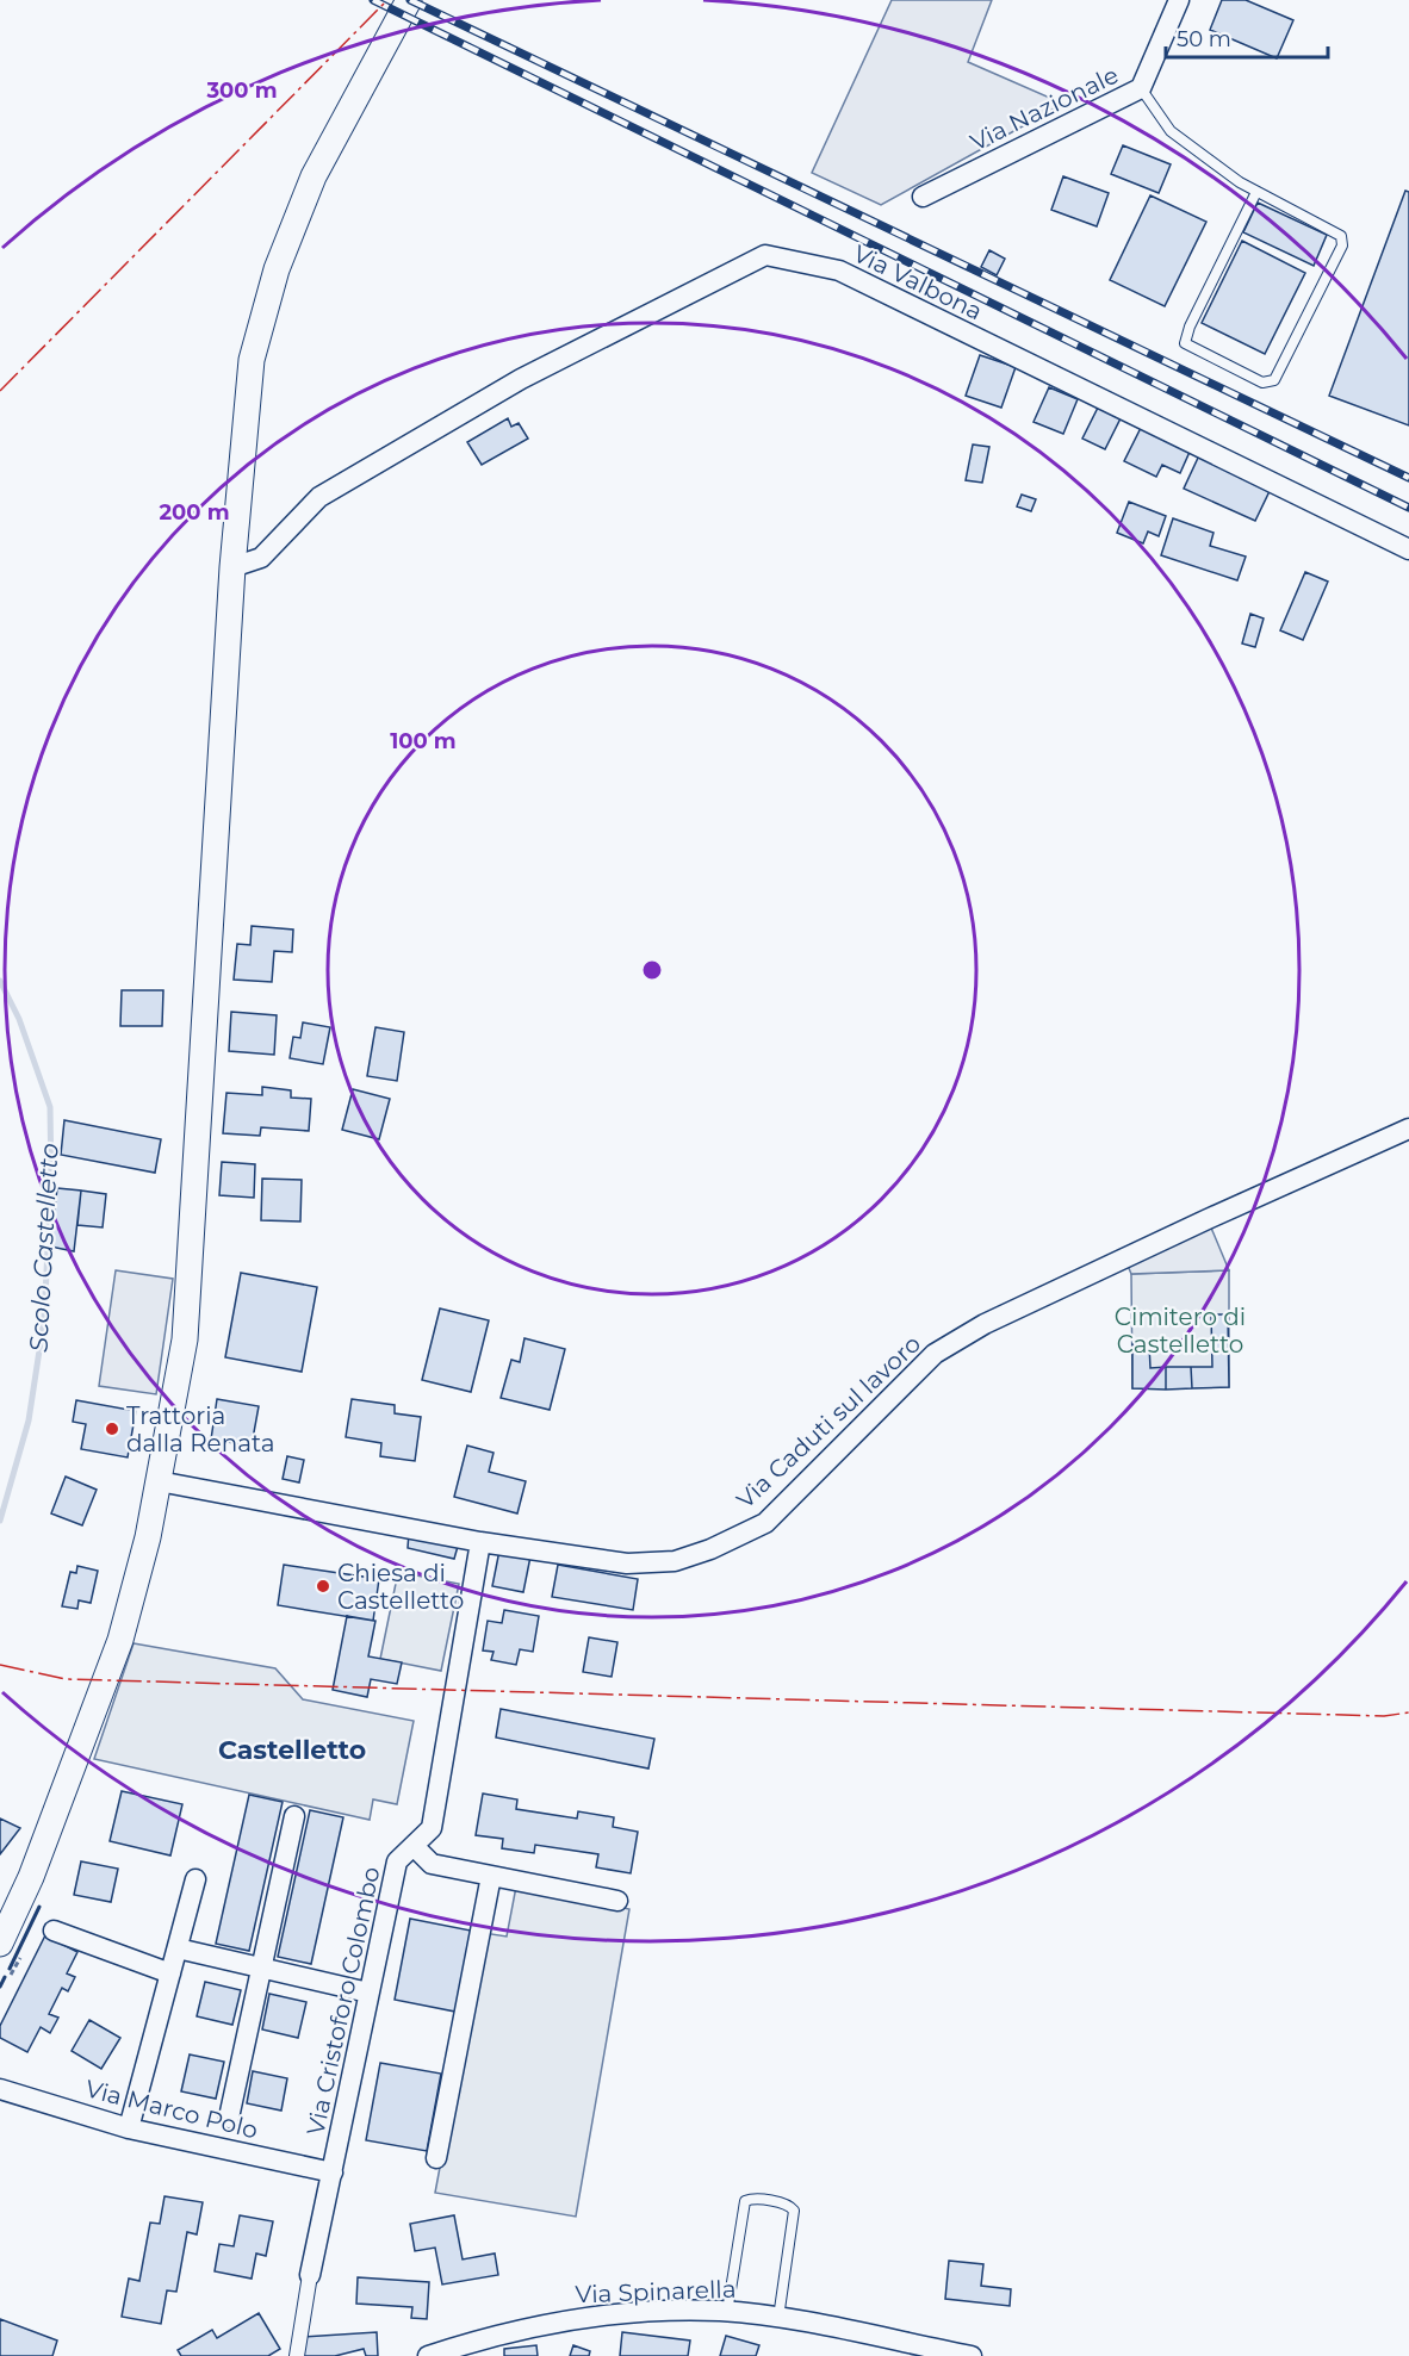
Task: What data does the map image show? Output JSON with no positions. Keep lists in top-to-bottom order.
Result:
{
  "streets": {
    "street": [
      "Via Nazionale",
      "Via Valbona",
      "Via Caduti sul lavoro",
      "Via Cristoforo Colombo",
      "Via Marco Polo",
      "Via Spinarella"
    ]
  },
  "crossings": [
    ["Via Caduti sul lavoro", "Via Cristoforo Colombo"],
    ["Via Cristoforo Colombo", "Via Marco Polo"]
  ],
  "districts": ["Castelletto"],
  "water": ["Scolo Castelletto"],
  "parks": ["Cimitero di Castelletto"],
  "places": ["Trattoria dalla Renata", "Chiesa di Castelletto"],
  "scale_bar": "50 m",
  "rings": ["300 m", "200 m", "100 m"]
}
